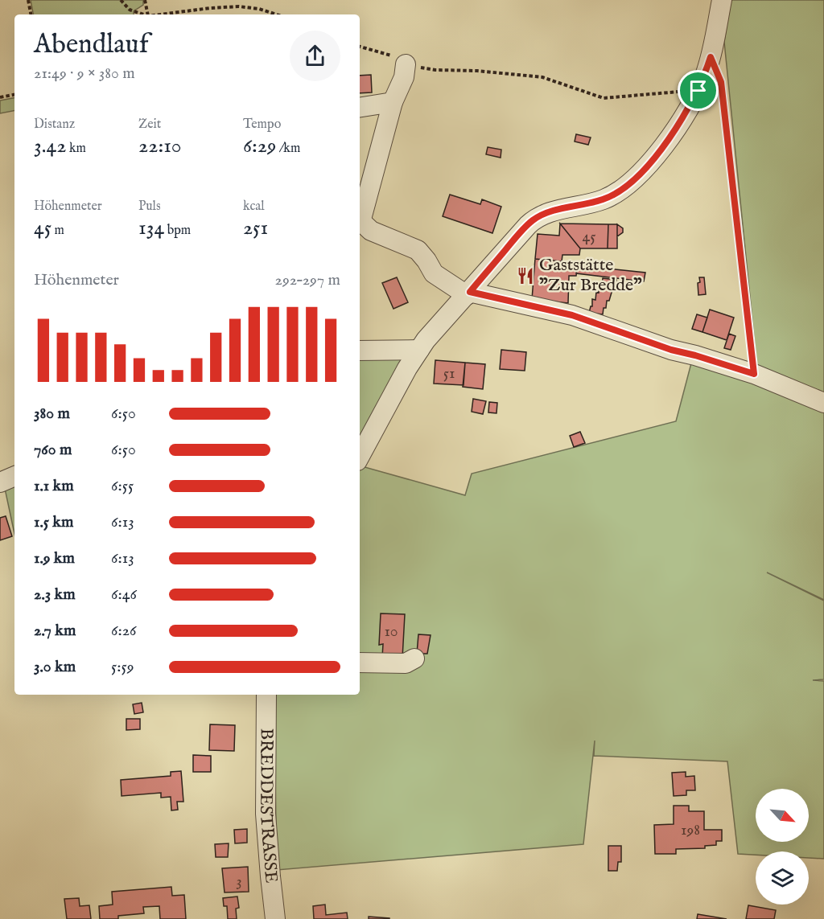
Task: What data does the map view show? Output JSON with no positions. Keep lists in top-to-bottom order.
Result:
{
  "streets": {
    "street": ["BREDDESTRASSE"]
  },
  "places": {
    "restaurant": ["Gaststätte \"Zur Bredde\""]
  },
  "house_numbers": [
    "45",
    "51",
    "10",
    "198",
    "3"
  ],
  "north": "bottom right",
  "page": {
    "heading": ["Abendlauf", "21:49 · 9 × 380 m"],
    "stats": [
      ["Distanz", "3.42 km"],
      ["Zeit", "22:10"],
      ["Tempo", "6:29 /km"],
      ["Höhenmeter", "45 m"],
      ["Puls", "134 bpm"],
      ["kcal", "251"]
    ],
    "chart": ["Höhenmeter", "292–297 m"],
    "list": [
      {
        "name": "380 m",
        "note": "6:50"
      },
      {
        "name": "760 m",
        "note": "6:50"
      },
      {
        "name": "1.1 km",
        "note": "6:55"
      },
      {
        "name": "1.5 km",
        "note": "6:13"
      },
      {
        "name": "1.9 km",
        "note": "6:13"
      },
      {
        "name": "2.3 km",
        "note": "6:46"
      },
      {
        "name": "2.7 km",
        "note": "6:26"
      },
      {
        "name": "3.0 km",
        "note": "5:59"
      }
    ]
  }
}
